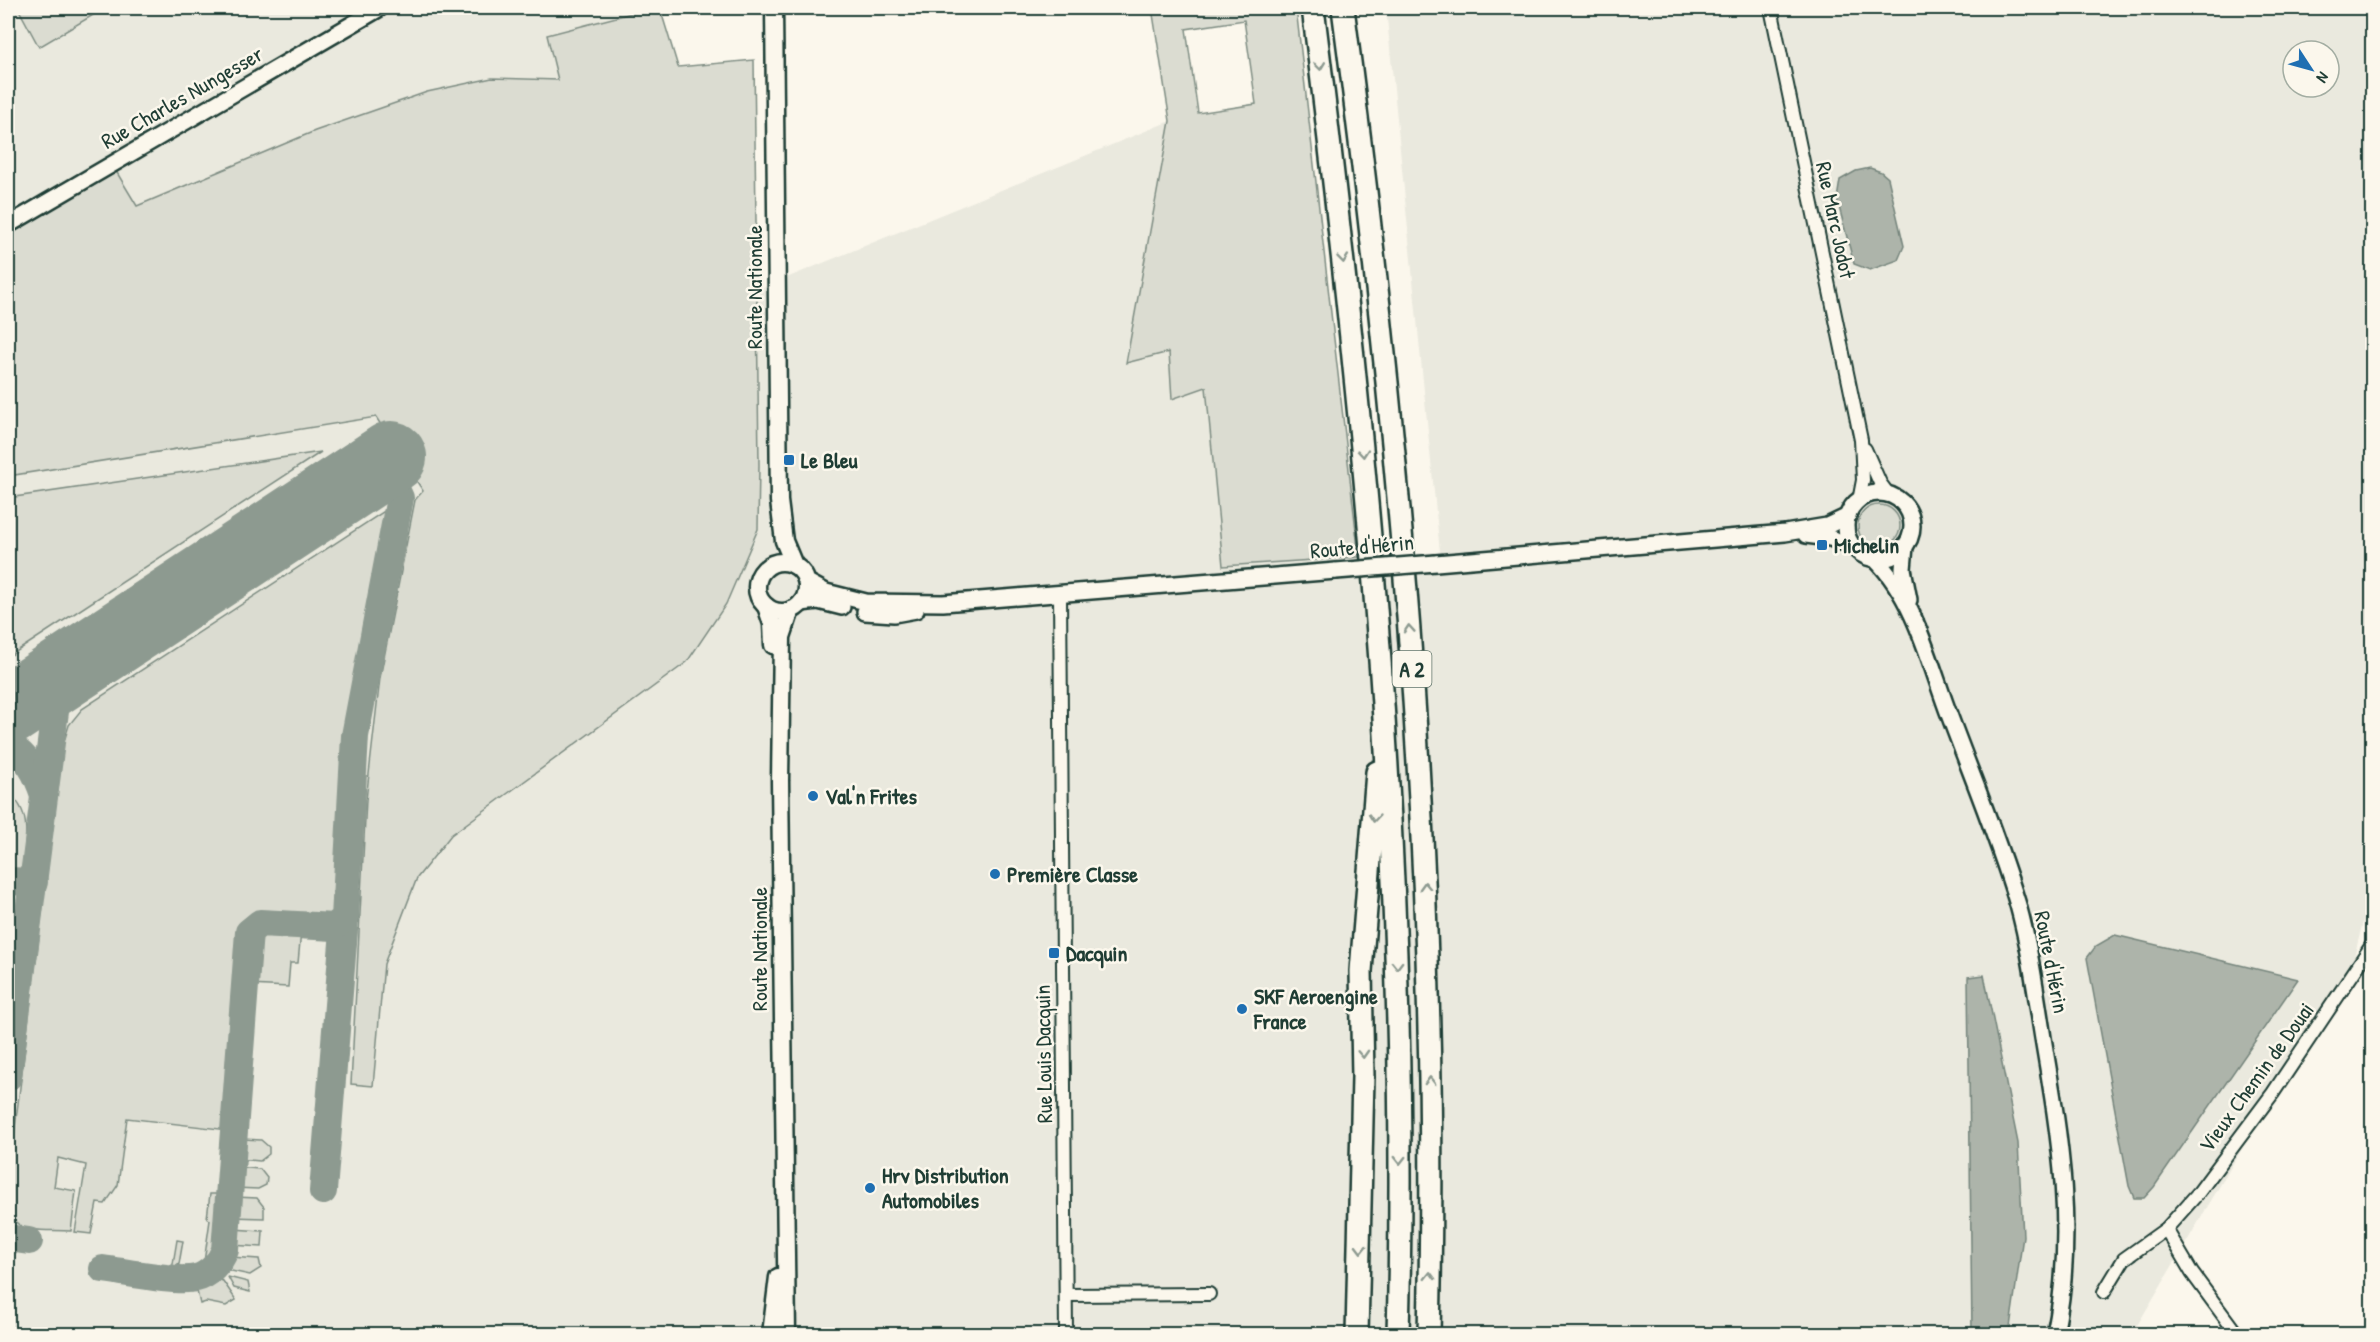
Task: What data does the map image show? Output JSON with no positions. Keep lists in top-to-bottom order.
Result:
{
  "streets": {
    "highway": ["A 2"],
    "main road": ["Route Nationale"],
    "street": [
      "Rue Charles Nungesser",
      "Rue Marc Jodot",
      "Route d'Hérin",
      "Rue Louis Dacquin",
      "Vieux Chemin de Douai"
    ]
  },
  "crossings": [
    ["Rue Marc Jodot", "Route d'Hérin"],
    ["Route Nationale", "Route d'Hérin"],
    ["Route d'Hérin", "Rue Louis Dacquin"]
  ],
  "places": {
    "transit": ["Le Bleu", "Michelin", "Dacquin"],
    "other": [
      "Val'n Frites",
      "Première Classe",
      "SKF Aeroengine France",
      "Hrv Distribution Automobiles"
    ]
  },
  "north": "bottom right"
}
